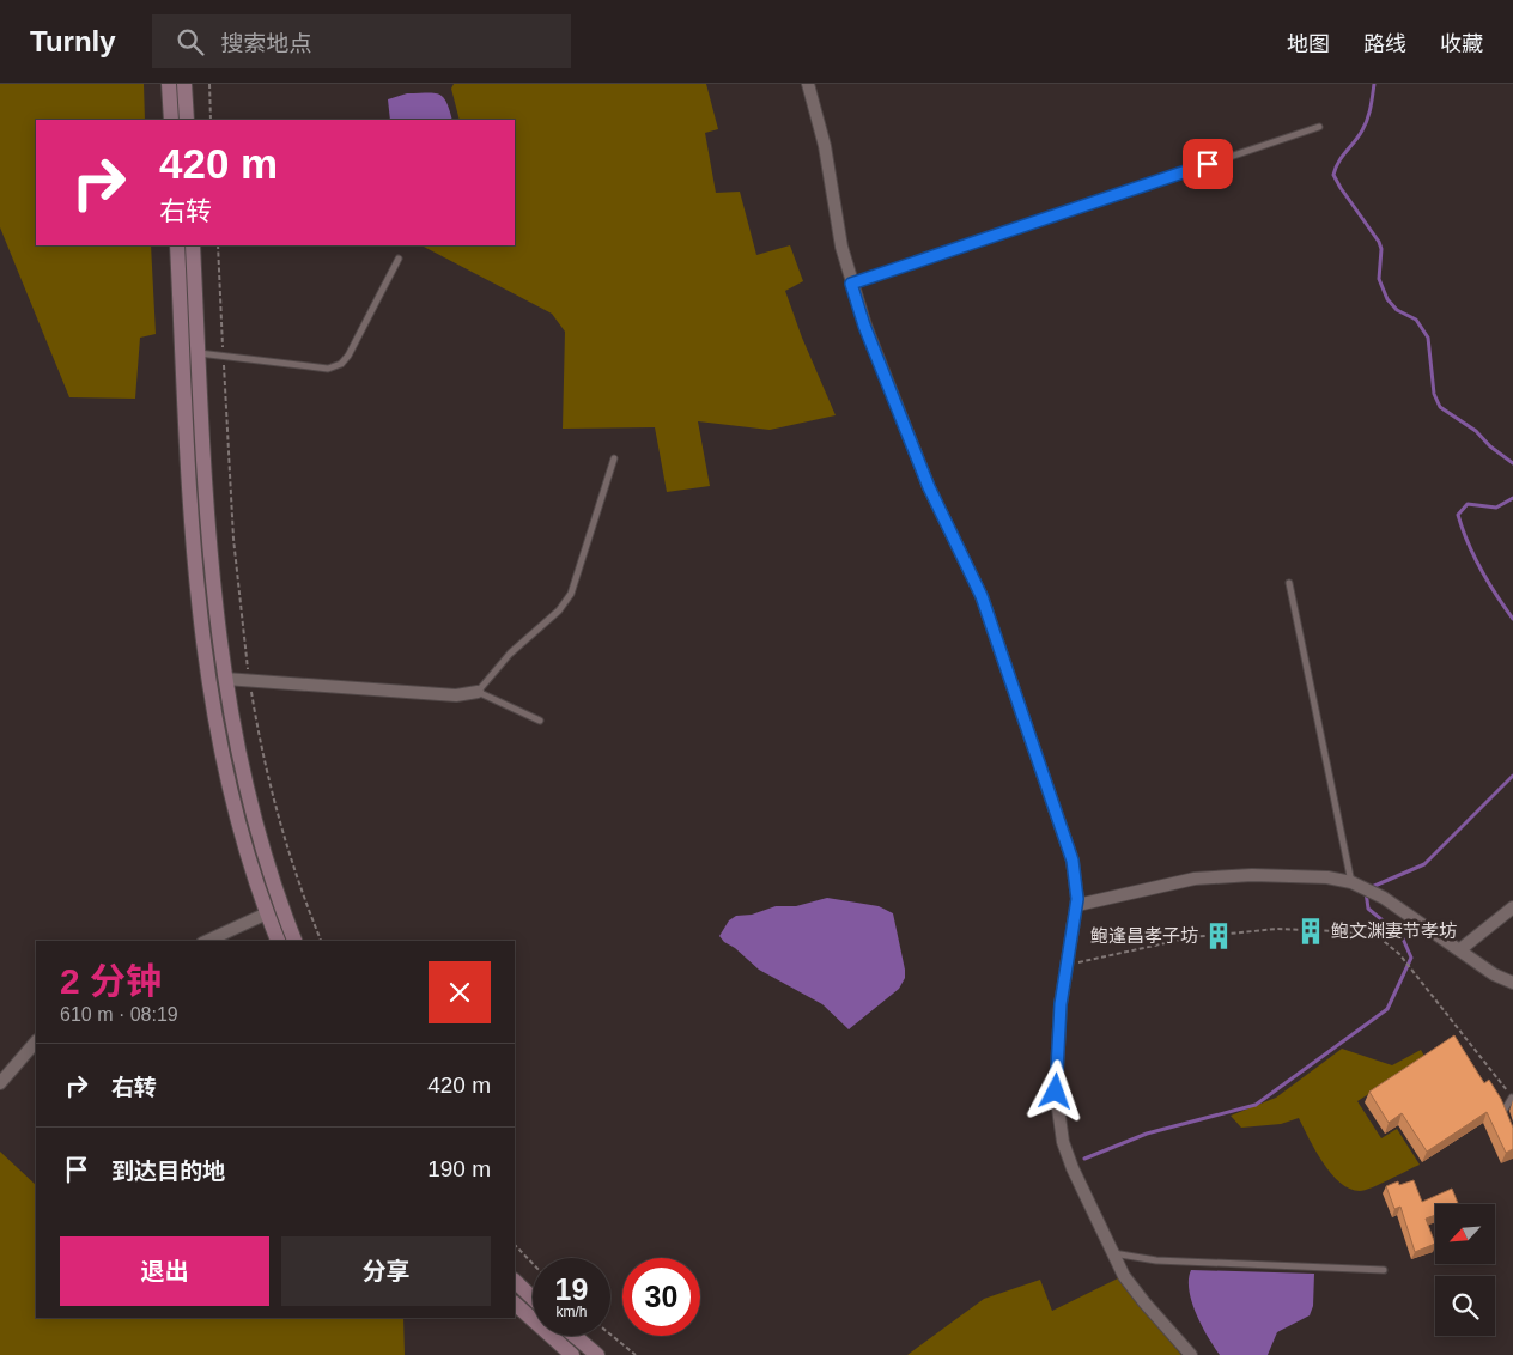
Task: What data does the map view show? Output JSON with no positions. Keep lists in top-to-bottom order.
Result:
{
  "places": {
    "building": ["鲍文渊妻节孝坊", "鲍逢昌孝子坊"]
  },
  "north": "bottom left",
  "page": {
    "header": "Turnly",
    "search": "搜索地点",
    "nav": ["地图", "路线", "收藏"],
    "turn": ["420 m", "右转"],
    "heading": ["2 分钟", "610 m · 08:19"],
    "list": [
      {
        "name": "右转",
        "value": "420 m"
      },
      {
        "name": "到达目的地",
        "value": "190 m"
      }
    ],
    "buttons": ["退出", "分享"],
    "speed": "19 km/h",
    "limit": "30"
  }
}
